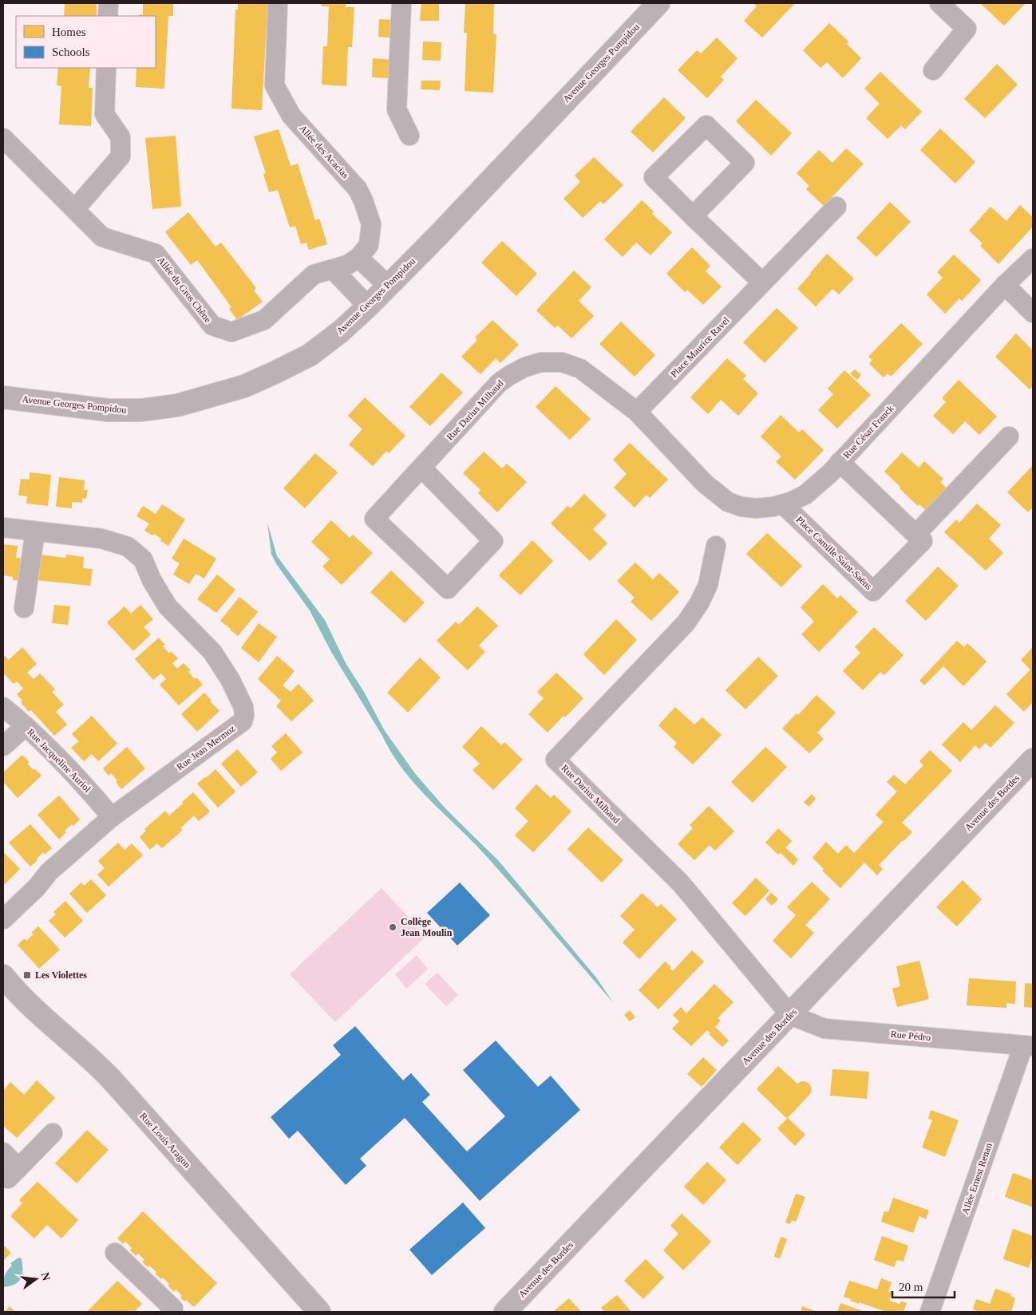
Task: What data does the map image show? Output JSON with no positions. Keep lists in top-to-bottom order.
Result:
{
  "streets": {
    "street": [
      "Avenue Georges Pompidou",
      "Allée des Acacias",
      "Allée du Gros Chêne",
      "Place Maurice Ravel",
      "Rue Darius Milhaud",
      "Rue César Franck",
      "Place Camille Saint-Saëns",
      "Rue Jean Mermoz",
      "Rue Jacqueline Auriol",
      "Avenue des Bordes",
      "Rue Pédro",
      "Rue Louis Aragon",
      "Allée Ernest Renan"
    ]
  },
  "crossings": [
    ["Allée des Acacias", "Allée du Gros Chêne"],
    ["Place Maurice Ravel", "Rue Darius Milhaud"],
    ["Rue Darius Milhaud", "Rue César Franck"],
    ["Rue Darius Milhaud", "Avenue des Bordes"],
    ["Rue Darius Milhaud", "Rue Pédro"],
    ["Rue César Franck", "Place Camille Saint-Saëns"],
    ["Rue Jean Mermoz", "Rue Jacqueline Auriol"],
    ["Avenue des Bordes", "Rue Pédro"],
    ["Rue Pédro", "Allée Ernest Renan"]
  ],
  "places": {
    "other": ["Collège Jean Moulin"],
    "transit": ["Les Violettes"]
  },
  "legend": ["Homes", "Schools"],
  "scale_bar": "20 m",
  "north": "right"
}
